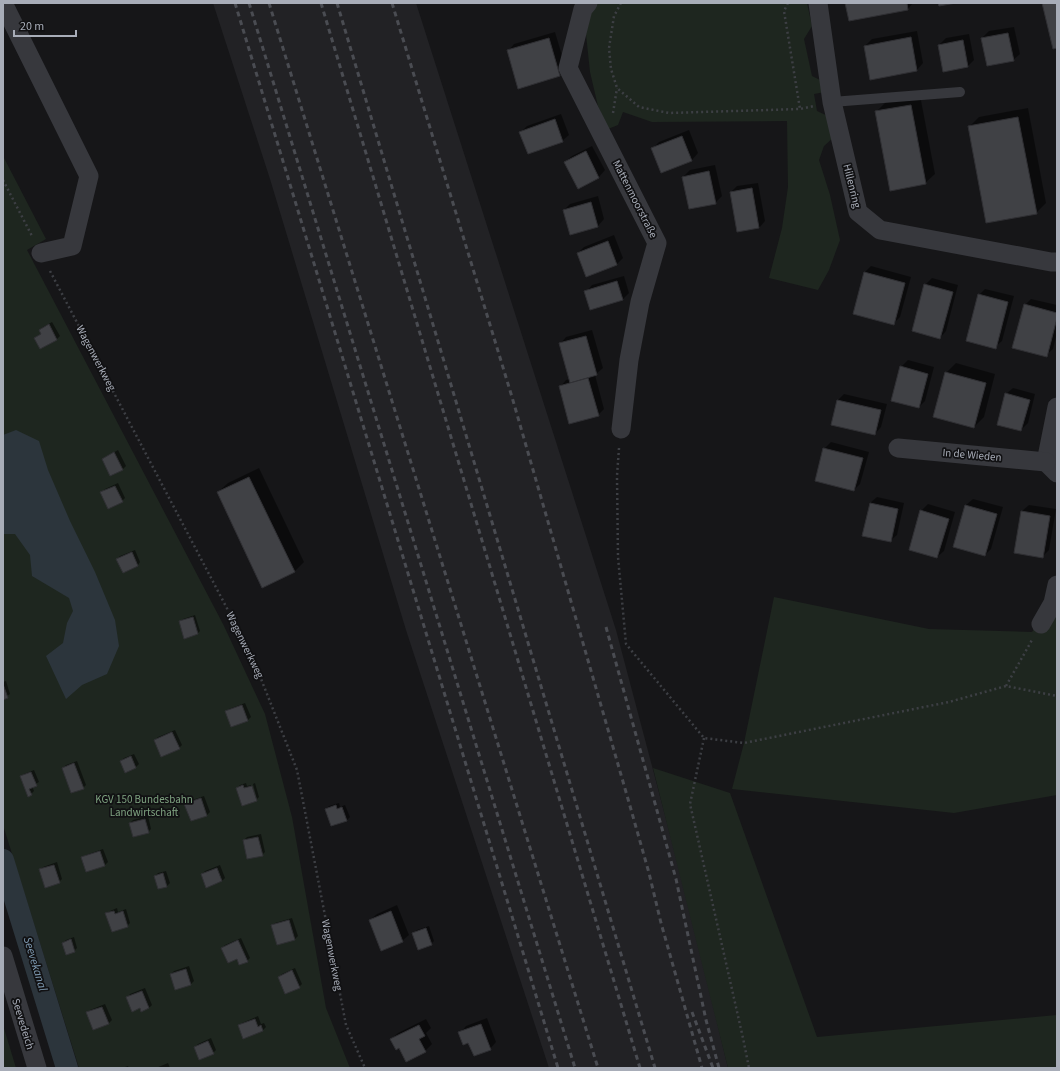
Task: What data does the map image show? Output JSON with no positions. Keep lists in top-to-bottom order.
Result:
{
  "streets": {
    "street": [
      "Hillenring",
      "Mattenmoorstraße",
      "In de Wieden",
      "Seevedeich"
    ],
    "path": ["Wagenwerkweg"]
  },
  "water": ["Seevekanal"],
  "parks": ["KGV 150 Bundesbahn Landwirtschaft"],
  "scale_bar": "20 m"
}
